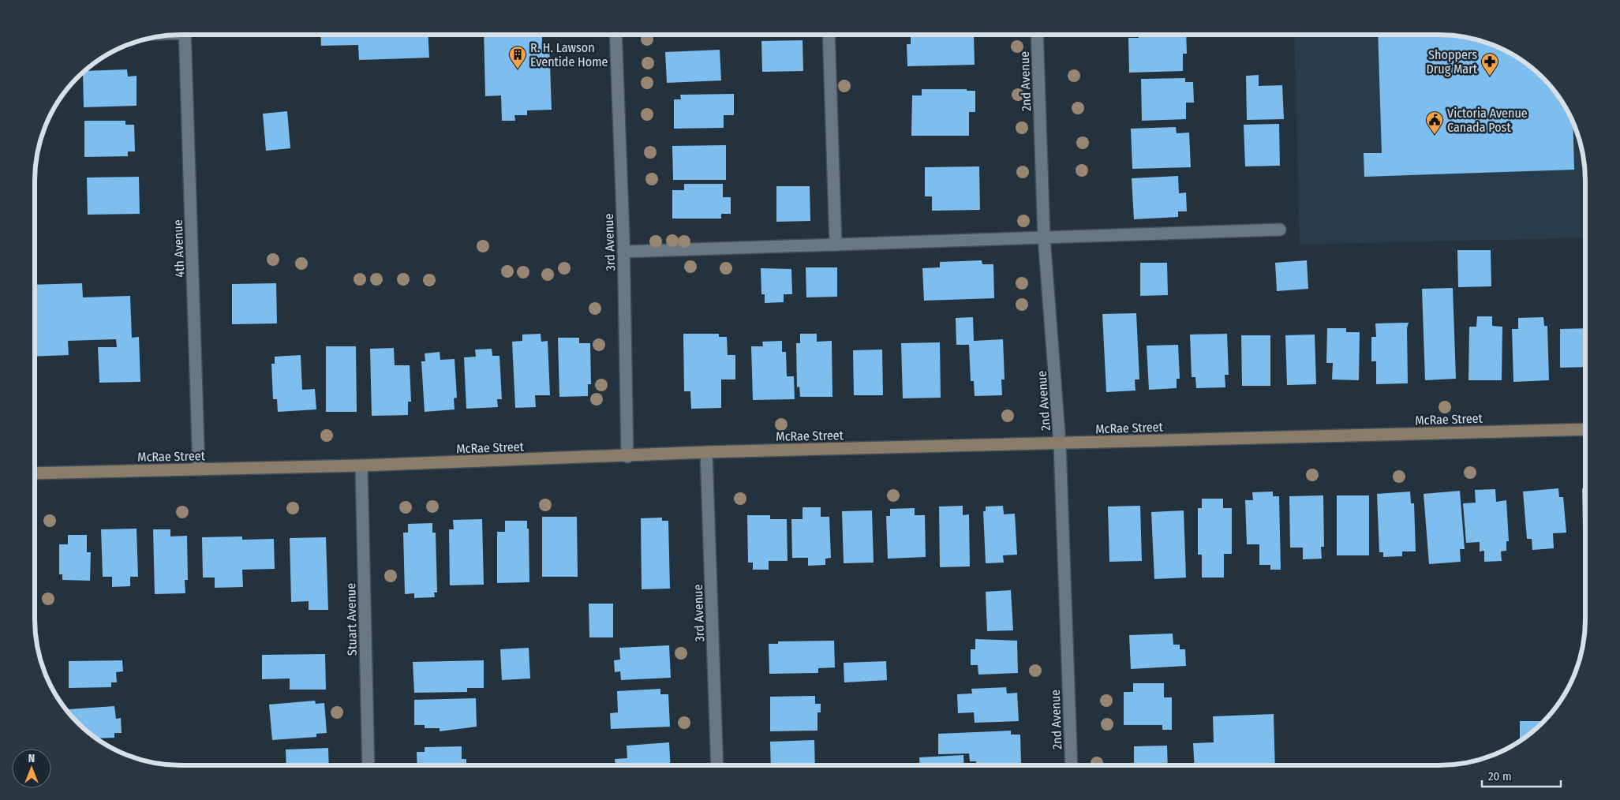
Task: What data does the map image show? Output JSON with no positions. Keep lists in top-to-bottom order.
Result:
{
  "streets": {
    "street": [
      "2nd Avenue",
      "3rd Avenue",
      "4th Avenue",
      "McRae Street",
      "Stuart Avenue"
    ]
  },
  "crossings": [
    ["2nd Avenue", "McRae Street"],
    ["3rd Avenue", "McRae Street"],
    ["4th Avenue", "McRae Street"],
    ["McRae Street", "Stuart Avenue"]
  ],
  "places": {
    "building": ["R. H. Lawson Eventide Home"],
    "pharmacy": ["Shoppers Drug Mart"],
    "public building": ["Victoria Avenue Canada Post"]
  },
  "scale_bar": "20 m",
  "north": "top"
}
